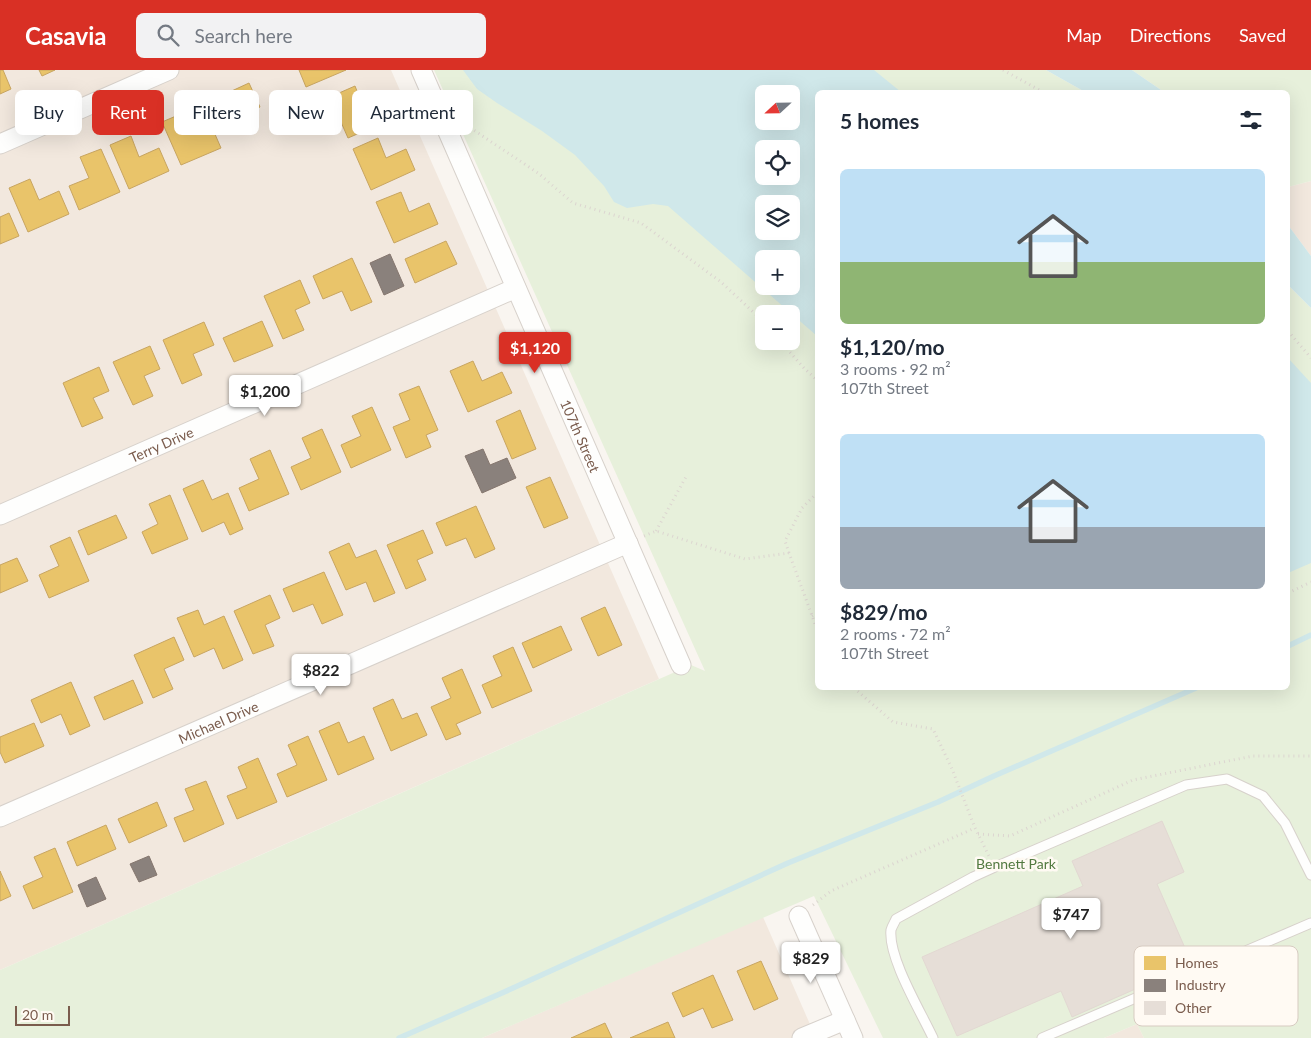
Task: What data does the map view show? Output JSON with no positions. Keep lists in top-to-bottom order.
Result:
{
  "streets": {
    "street": ["107th Street", "Terry Drive", "Michael Drive"]
  },
  "crossings": [
    ["107th Street", "Terry Drive"],
    ["107th Street", "Michael Drive"]
  ],
  "parks": ["Bennett Park"],
  "legend": ["Homes", "Industry", "Other"],
  "scale_bar": "20 m",
  "north": "left",
  "page": {
    "header": "Casavia",
    "search": "Search here",
    "nav": ["Map", "Directions", "Saved"],
    "map_buttons": ["+", "−"],
    "chip": [
      "Buy",
      "Rent",
      "Filters",
      "New",
      "Apartment"
    ],
    "heading": "5 homes",
    "list": [
      {
        "name": "$1,120/mo",
        "note": "3 rooms · 92 m² · 107th Street"
      },
      {
        "name": "$829/mo",
        "note": "2 rooms · 72 m² · 107th Street"
      }
    ],
    "price": [
      "$1,120",
      "$1,200",
      "$822",
      "$747",
      "$829"
    ],
    "scale": "20 m"
  }
}
